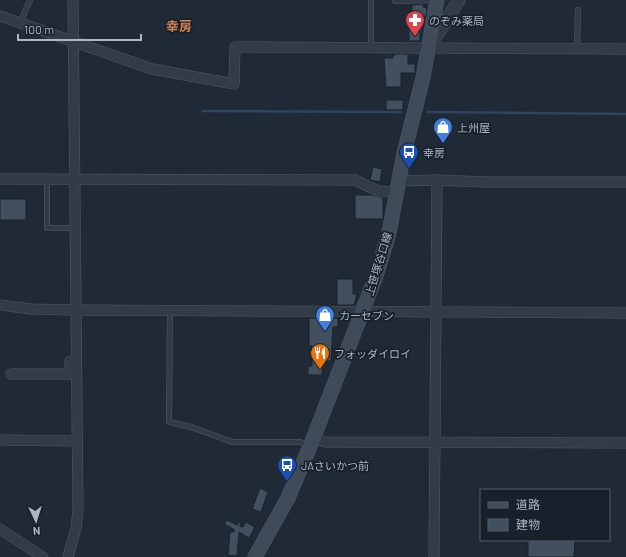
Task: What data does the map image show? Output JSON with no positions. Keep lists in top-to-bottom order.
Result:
{
  "streets": {
    "main road": ["上笹塚谷口線"]
  },
  "districts": ["幸房"],
  "places": {
    "pharmacy": ["のぞみ薬局"],
    "shop": ["上州屋", "カーセブン"],
    "bus stop": ["幸房", "JAさいかつ前"],
    "restaurant": ["フォッダイロイ"]
  },
  "legend": ["道路", "建物"],
  "scale_bar": "100 m",
  "north": "bottom"
}
